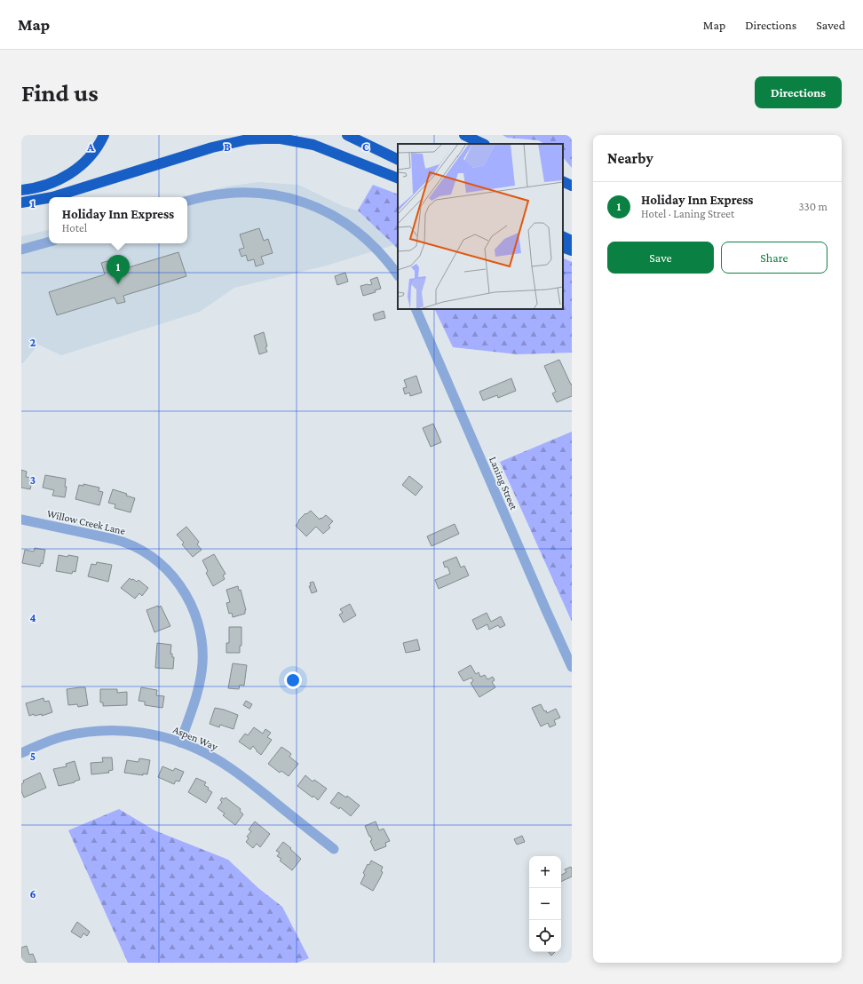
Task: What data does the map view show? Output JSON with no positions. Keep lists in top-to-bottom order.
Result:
{
  "streets": {
    "street": ["Laning Street", "Willow Creek Lane", "Aspen Way"]
  },
  "crossings": [
    ["Willow Creek Lane", "Aspen Way"]
  ],
  "page": {
    "header": "Map",
    "nav": ["Map", "Directions", "Saved"],
    "buttons": [
      "Directions",
      ["Save", "Share"]
    ],
    "title": "Find us",
    "heading": "Nearby",
    "list": [
      {
        "mark": "1",
        "name": "Holiday Inn Express",
        "note": "Hotel · Laning Street",
        "value": "330 m"
      }
    ],
    "popup": ["Holiday Inn Express", "Hotel"],
    "pins": "1",
    "map_buttons": ["+", "−"]
  },
  "grid": {
    "columns": ["A", "B", "C"],
    "rows": [
      "1",
      "2",
      "3",
      "4",
      "5",
      "6"
    ]
  }
}
